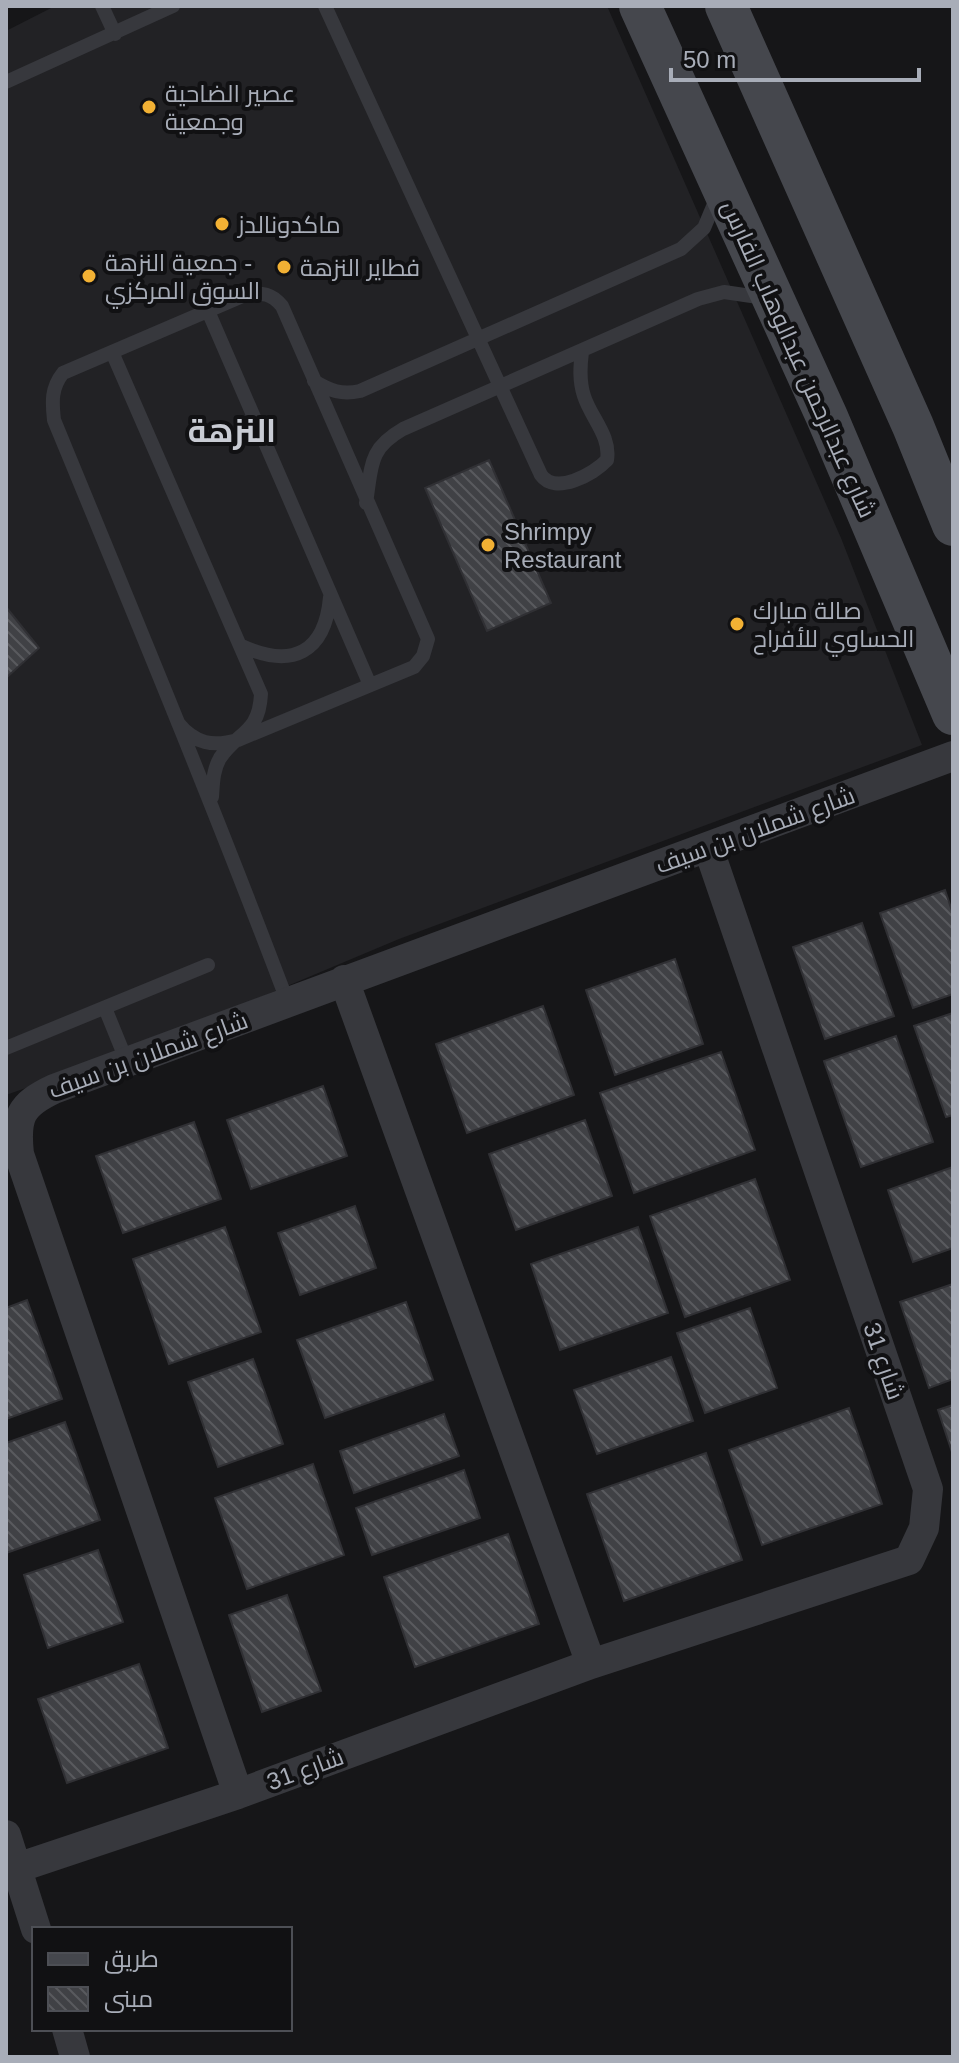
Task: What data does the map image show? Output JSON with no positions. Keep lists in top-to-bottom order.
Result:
{
  "streets": {
    "street": ["شارع عبدالرحمن عبدالوهاب الفارس", "شارع شملان بن سيف", "شارع 31"]
  },
  "crossings": [
    ["شارع شملان بن سيف", "شارع 31"]
  ],
  "districts": ["النزهة"],
  "places": [
    "عصير الضاحية وجمعية",
    "ماكدونالدز",
    "فطاير النزهة",
    "جمعية النزهة - السوق المركزي",
    "Shrimpy Restaurant",
    "صالة مبارك الحساوي للأفراح"
  ],
  "legend": ["طريق", "مبنى"],
  "scale_bar": "50 m"
}
